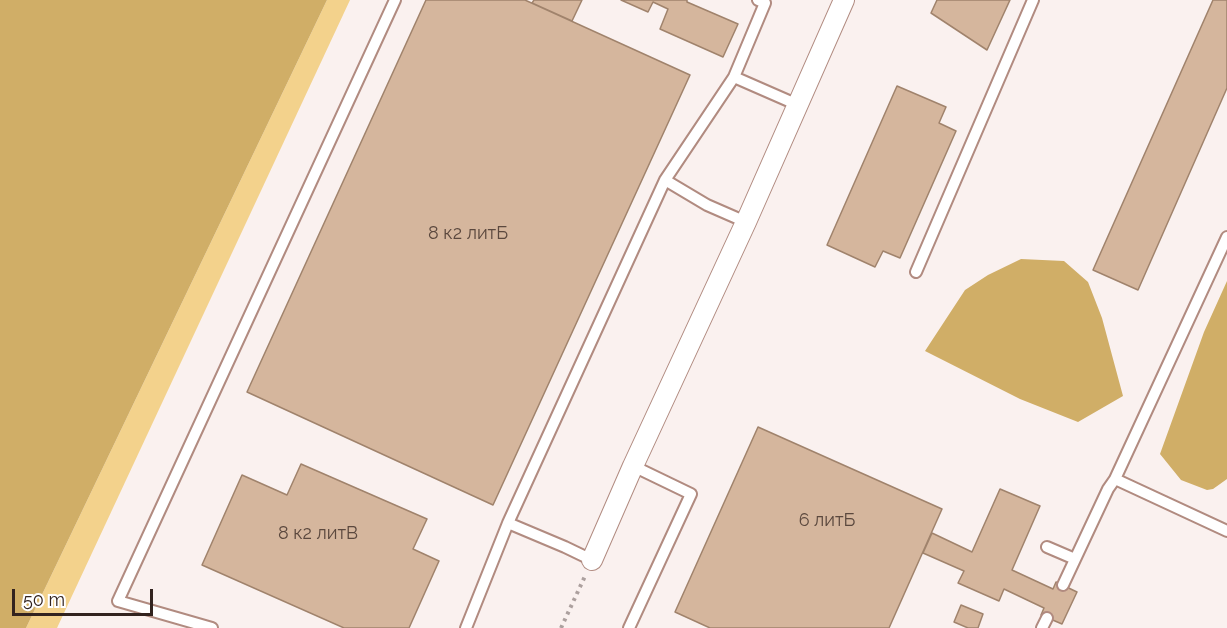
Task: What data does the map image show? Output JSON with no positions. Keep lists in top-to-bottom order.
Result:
{
  "house_numbers": ["8 к2 литБ", "6 литБ", "8 к2 литВ"],
  "scale_bar": "50 m"
}
